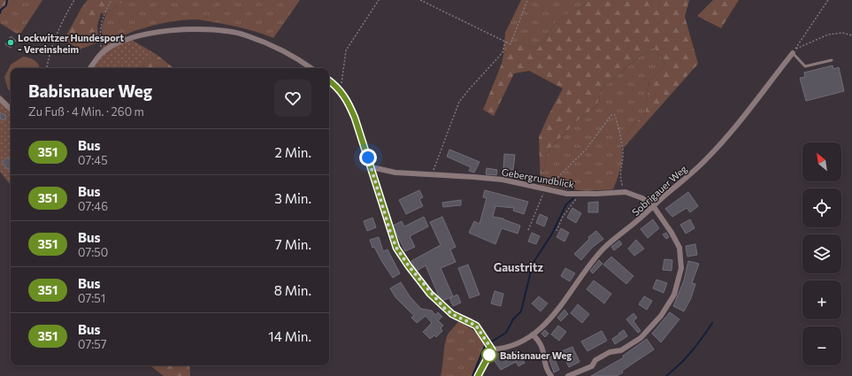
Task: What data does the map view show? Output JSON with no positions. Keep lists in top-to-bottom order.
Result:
{
  "streets": {
    "street": ["Gebergrundblick", "Sobrigauer Weg"]
  },
  "crossings": [
    ["Gebergrundblick", "Sobrigauer Weg"]
  ],
  "districts": ["Gaustritz"],
  "places": ["Lockwitzer Hundesport - Vereinsheim", "Babisnauer Weg"],
  "lines": ["bus line 351"],
  "north": "top left",
  "page": {
    "heading": ["Babisnauer Weg", "Zu Fuß · 4 Min. · 260 m"],
    "list": [
      {
        "mark": "351",
        "name": "Bus",
        "note": "07:45",
        "value": "2 Min."
      },
      {
        "mark": "351",
        "name": "Bus",
        "note": "07:46",
        "value": "3 Min."
      },
      {
        "mark": "351",
        "name": "Bus",
        "note": "07:50",
        "value": "7 Min."
      },
      {
        "mark": "351",
        "name": "Bus",
        "note": "07:51",
        "value": "8 Min."
      },
      {
        "mark": "351",
        "name": "Bus",
        "note": "07:57",
        "value": "14 Min."
      }
    ],
    "map_buttons": ["+", "−"]
  }
}
